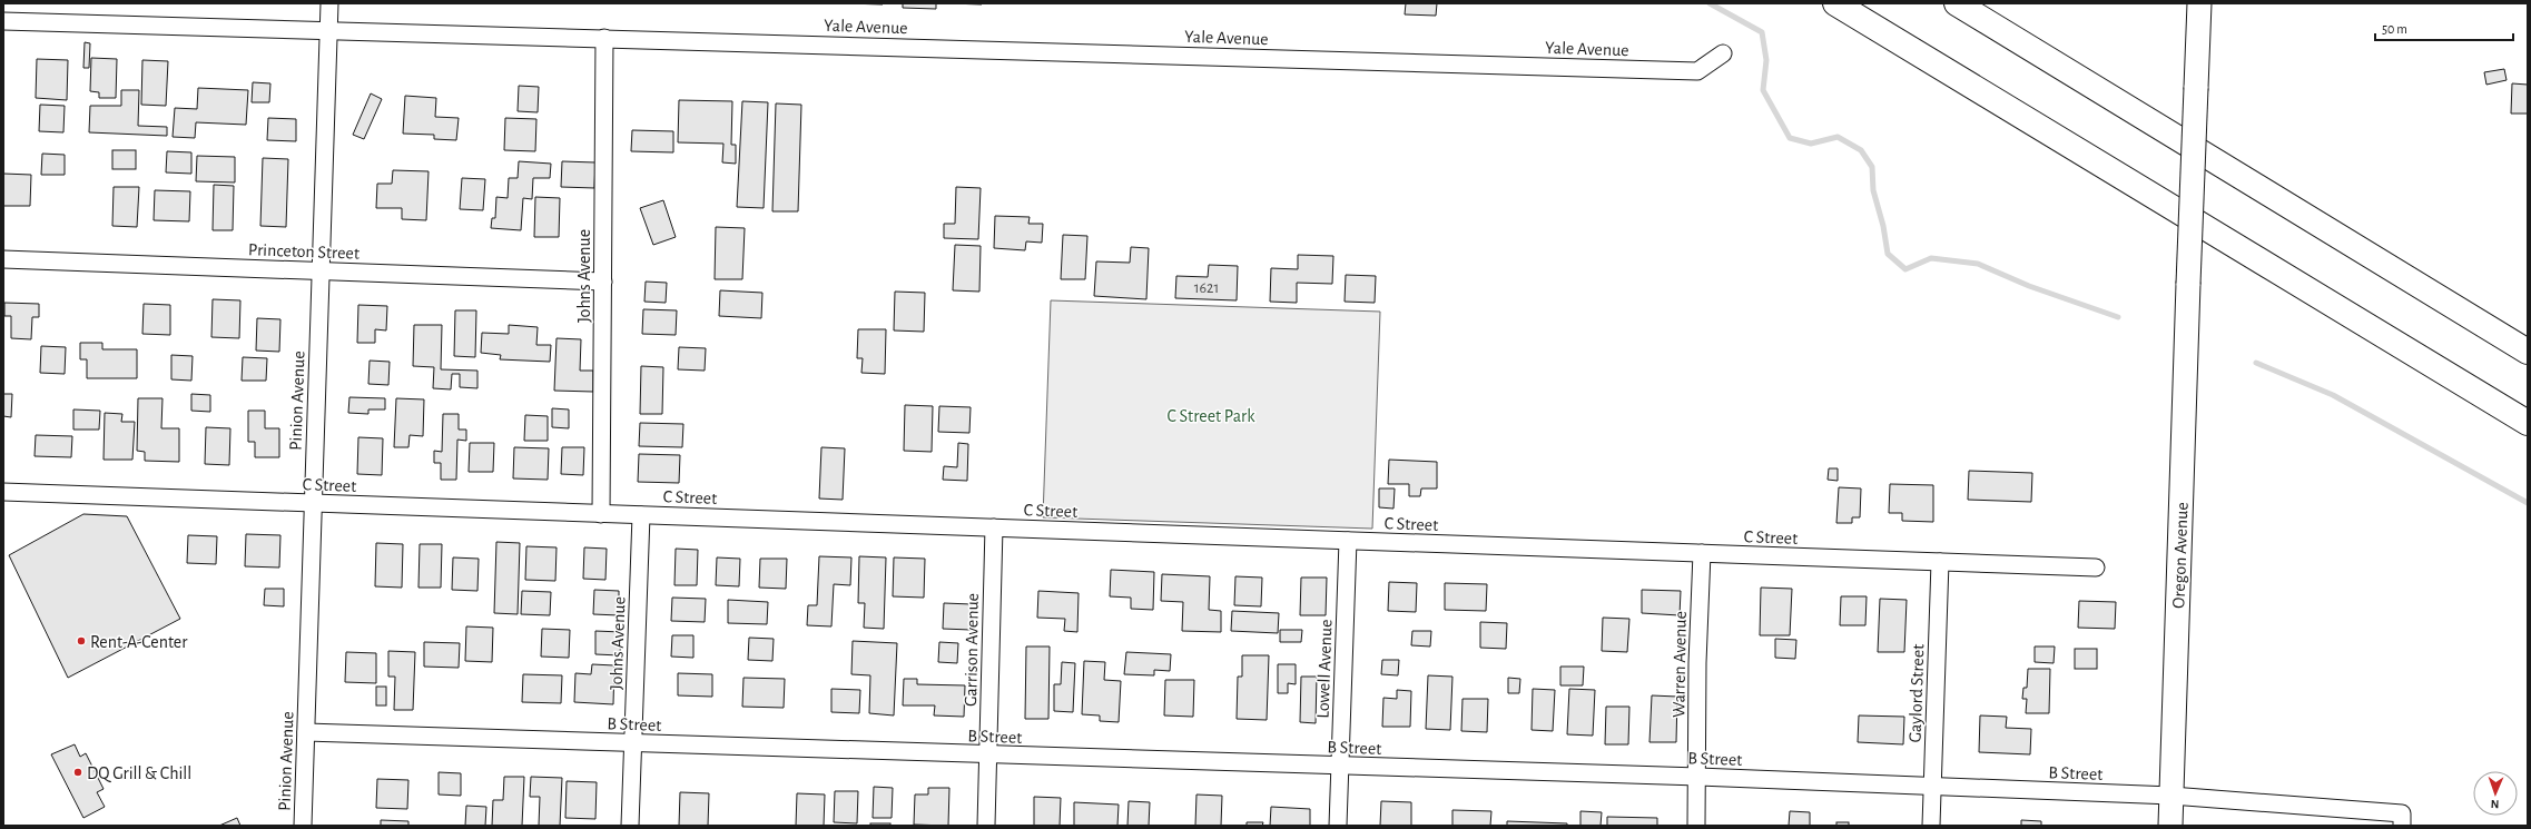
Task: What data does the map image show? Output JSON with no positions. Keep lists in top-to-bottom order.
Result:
{
  "streets": {
    "street": [
      "Yale Avenue",
      "Princeton Street",
      "Johns Avenue",
      "Pinion Avenue",
      "C Street",
      "Oregon Avenue",
      "Garrison Avenue",
      "Warren Avenue",
      "Lowell Avenue",
      "Gaylord Street",
      "B Street"
    ]
  },
  "crossings": [
    ["Yale Avenue", "Johns Avenue"],
    ["Yale Avenue", "Pinion Avenue"],
    ["Princeton Street", "Johns Avenue"],
    ["Princeton Street", "Pinion Avenue"],
    ["Johns Avenue", "C Street"],
    ["Johns Avenue", "B Street"],
    ["Pinion Avenue", "C Street"],
    ["Pinion Avenue", "B Street"],
    ["C Street", "Garrison Avenue"],
    ["C Street", "Warren Avenue"],
    ["C Street", "Lowell Avenue"],
    ["C Street", "Gaylord Street"],
    ["Oregon Avenue", "B Street"],
    ["Garrison Avenue", "B Street"],
    ["Warren Avenue", "B Street"],
    ["Lowell Avenue", "B Street"],
    ["Gaylord Street", "B Street"]
  ],
  "parks": ["C Street Park"],
  "places": ["Rent-A-Center", "DQ Grill & Chill"],
  "house_numbers": ["1621"],
  "scale_bar": "50 m",
  "north": "bottom"
}
